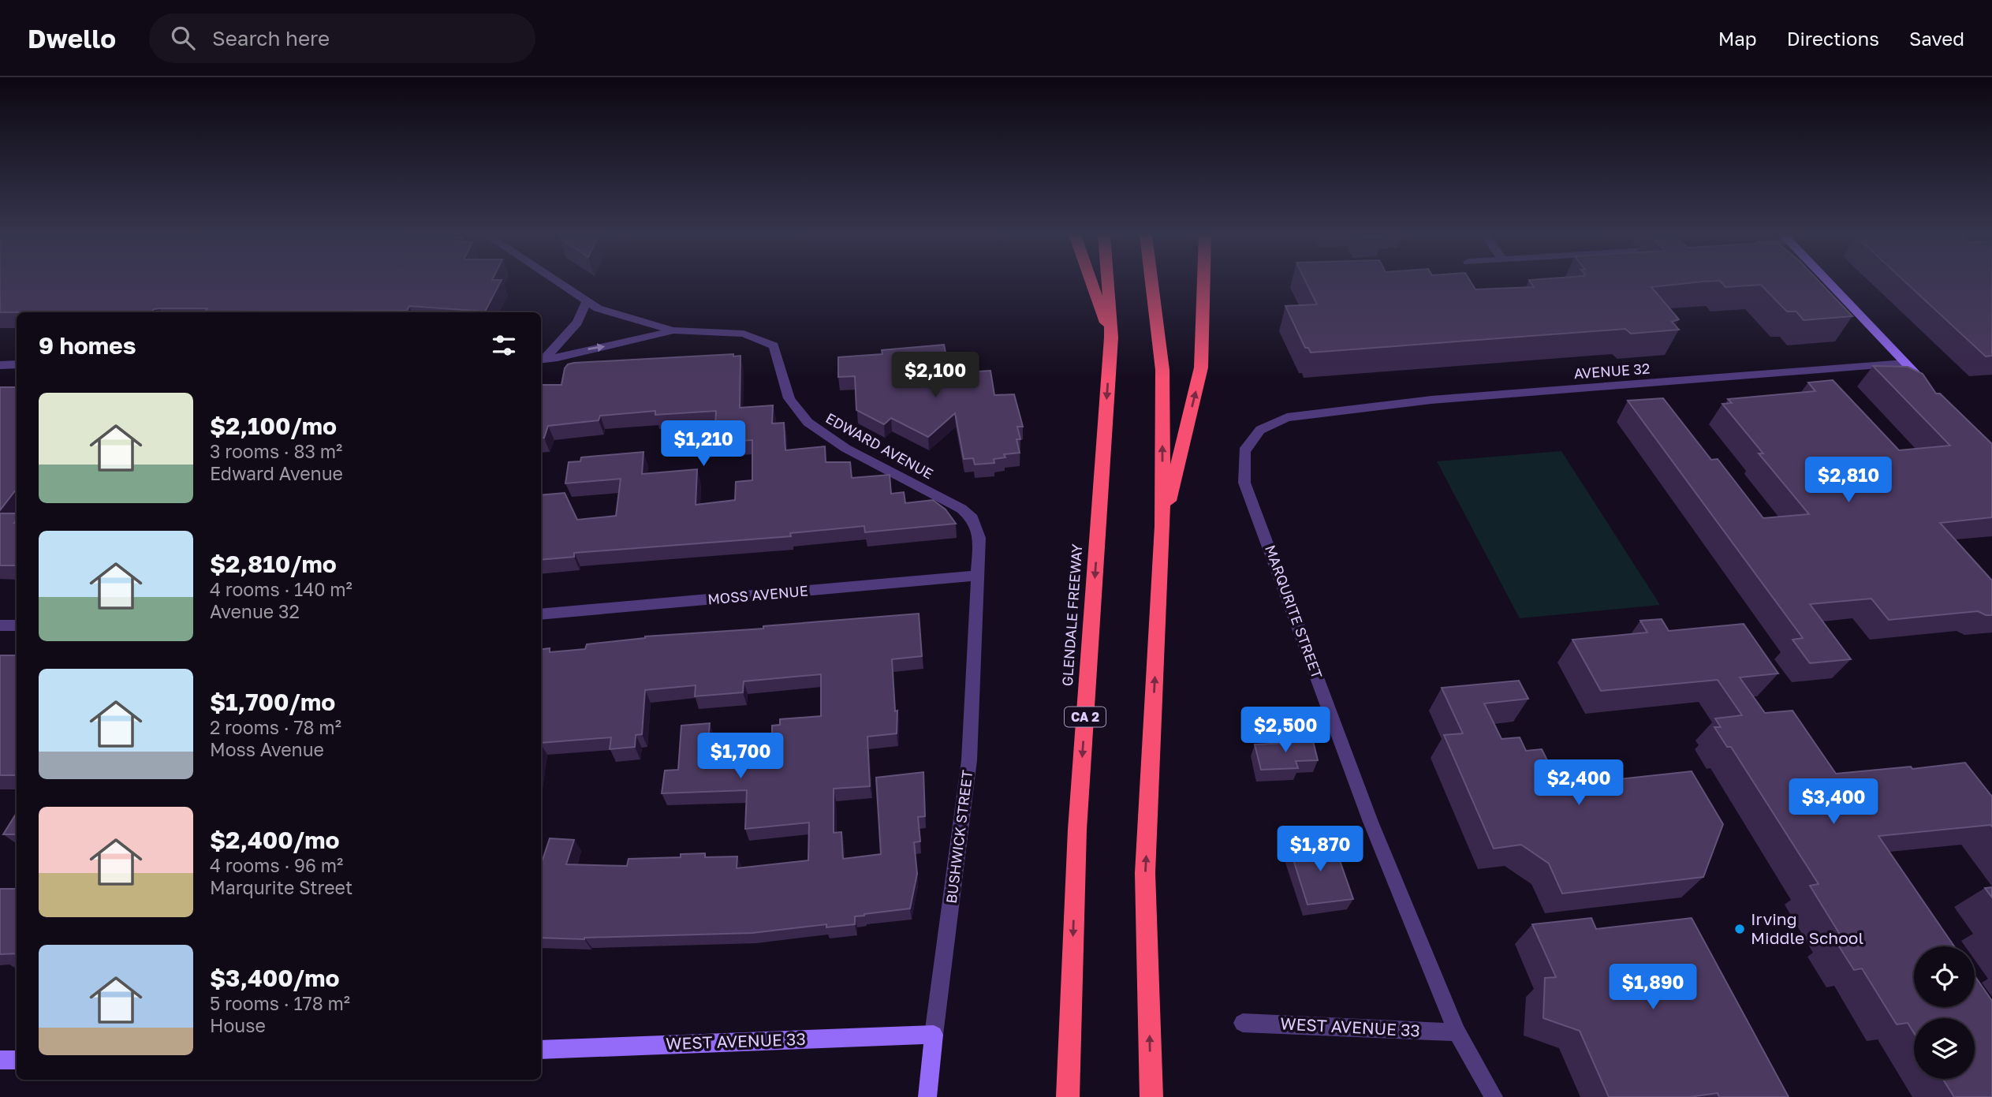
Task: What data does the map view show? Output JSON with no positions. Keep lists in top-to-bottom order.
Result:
{
  "streets": {
    "highway": ["GLENDALE FREEWAY", "CA 2"],
    "street": [
      "AVENUE 32",
      "EDWARD AVENUE",
      "MOSS AVENUE",
      "MARQURITE STREET",
      "BUSHWICK STREET",
      "WEST AVENUE 33"
    ]
  },
  "crossings": [
    ["AVENUE 32", "MARQURITE STREET"],
    ["EDWARD AVENUE", "MOSS AVENUE"],
    ["EDWARD AVENUE", "BUSHWICK STREET"],
    ["MOSS AVENUE", "BUSHWICK STREET"],
    ["MARQURITE STREET", "WEST AVENUE 33"],
    ["BUSHWICK STREET", "WEST AVENUE 33"]
  ],
  "places": ["Irving Middle School"],
  "page": {
    "header": "Dwello",
    "search": "Search here",
    "nav": ["Map", "Directions", "Saved"],
    "heading": "9 homes",
    "price": [
      "$2,100",
      "$1,210",
      "$2,810",
      "$2,500",
      "$1,700",
      "$2,400",
      "$3,400",
      "$1,870",
      "$1,890"
    ],
    "list": [
      {
        "name": "$2,100/mo",
        "note": "3 rooms · 83 m² · Edward Avenue"
      },
      {
        "name": "$2,810/mo",
        "note": "4 rooms · 140 m² · Avenue 32"
      },
      {
        "name": "$1,700/mo",
        "note": "2 rooms · 78 m² · Moss Avenue"
      },
      {
        "name": "$2,400/mo",
        "note": "4 rooms · 96 m² · Marqurite Street"
      },
      {
        "name": "$3,400/mo",
        "note": "5 rooms · 178 m² · House"
      }
    ]
  }
}
